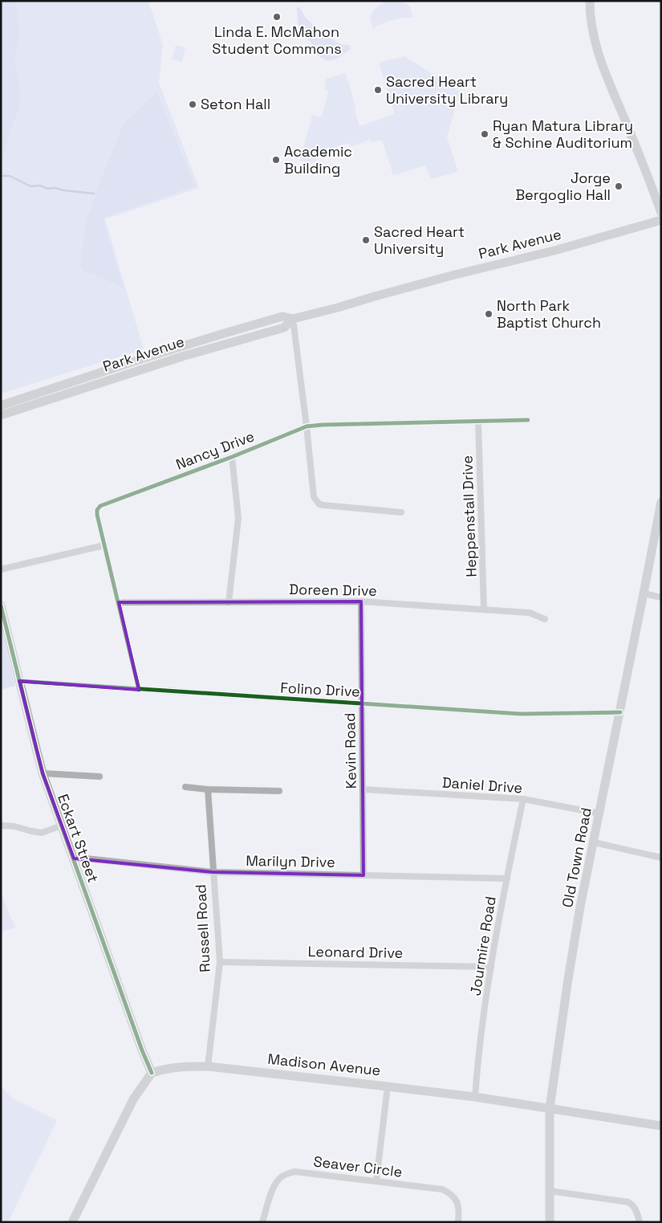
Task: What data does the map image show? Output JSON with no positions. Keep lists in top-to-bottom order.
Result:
{
  "streets": {
    "main road": [
      "Park Avenue",
      "Eckart Street",
      "Old Town Road",
      "Madison Avenue"
    ],
    "street": [
      "Nancy Drive",
      "Heppenstall Drive",
      "Doreen Drive",
      "Folino Drive",
      "Kevin Road",
      "Daniel Drive",
      "Marilyn Drive",
      "Russell Road",
      "Jourmire Road",
      "Leonard Drive",
      "Seaver Circle"
    ]
  },
  "crossings": [
    ["Nancy Drive", "Heppenstall Drive"],
    ["Nancy Drive", "Doreen Drive"],
    ["Nancy Drive", "Folino Drive"],
    ["Heppenstall Drive", "Doreen Drive"],
    ["Doreen Drive", "Kevin Road"],
    ["Folino Drive", "Kevin Road"],
    ["Folino Drive", "Eckart Street"],
    ["Folino Drive", "Old Town Road"],
    ["Kevin Road", "Daniel Drive"],
    ["Kevin Road", "Marilyn Drive"],
    ["Daniel Drive", "Old Town Road"],
    ["Daniel Drive", "Jourmire Road"],
    ["Eckart Street", "Marilyn Drive"],
    ["Eckart Street", "Madison Avenue"],
    ["Old Town Road", "Madison Avenue"],
    ["Marilyn Drive", "Russell Road"],
    ["Marilyn Drive", "Jourmire Road"],
    ["Russell Road", "Leonard Drive"],
    ["Russell Road", "Madison Avenue"],
    ["Jourmire Road", "Leonard Drive"],
    ["Jourmire Road", "Madison Avenue"]
  ],
  "places": [
    "Linda E. McMahon Student Commons",
    "Sacred Heart University Library",
    "Seton Hall",
    "Ryan Matura Library & Schine Auditorium",
    "Academic Building",
    "Jorge Bergoglio Hall",
    "Sacred Heart University",
    "North Park Baptist Church"
  ]
}
